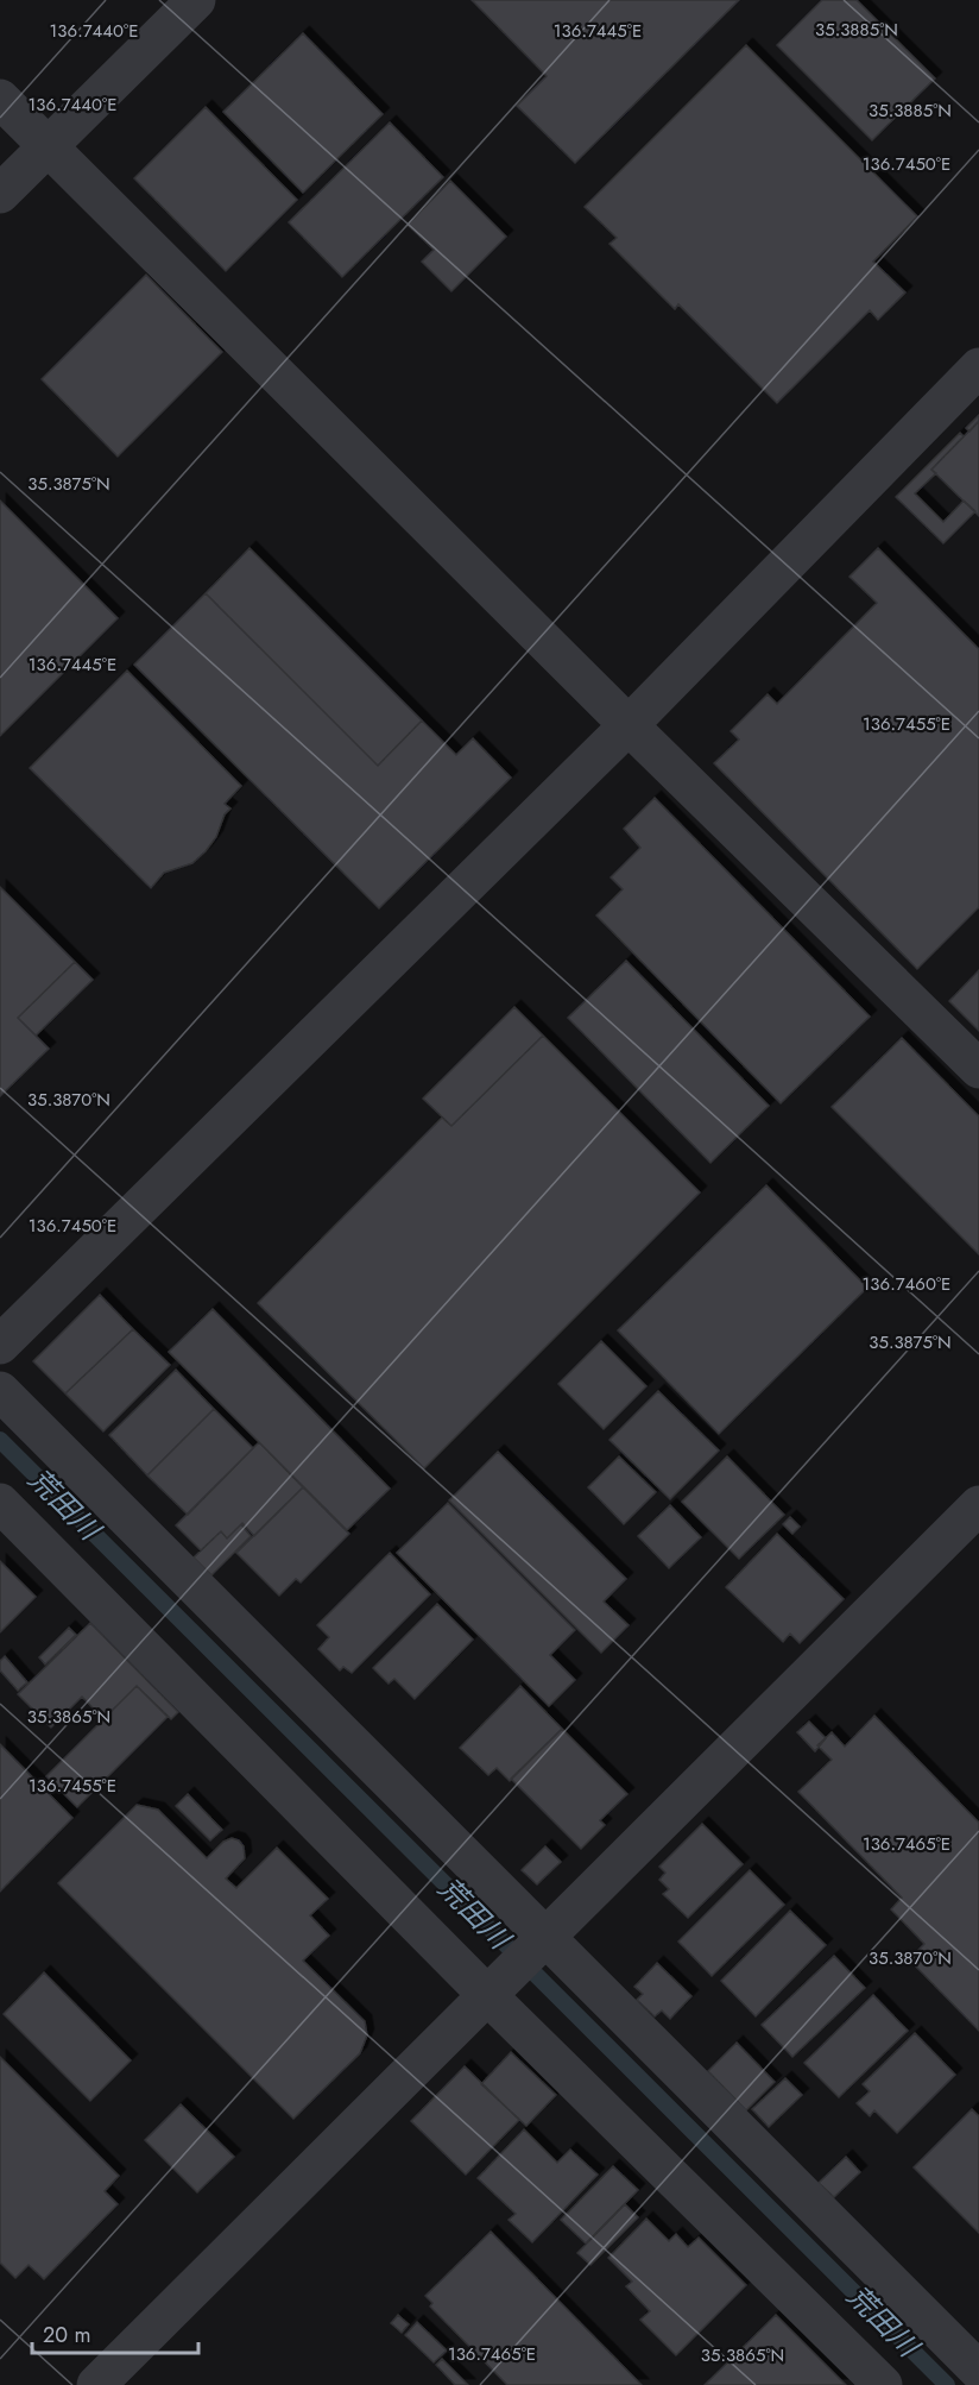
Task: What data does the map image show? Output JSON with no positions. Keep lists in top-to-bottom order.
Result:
{
  "water": ["荒田川"],
  "scale_bar": "20 m",
  "coordinates": [
    "35.3885°N",
    "136.7440°E",
    "136.7445°E",
    "136.7450°E",
    "35.3875°N",
    "136.7455°E",
    "35.3870°N",
    "136.7460°E",
    "35.3865°N",
    "136.7465°E"
  ]
}
